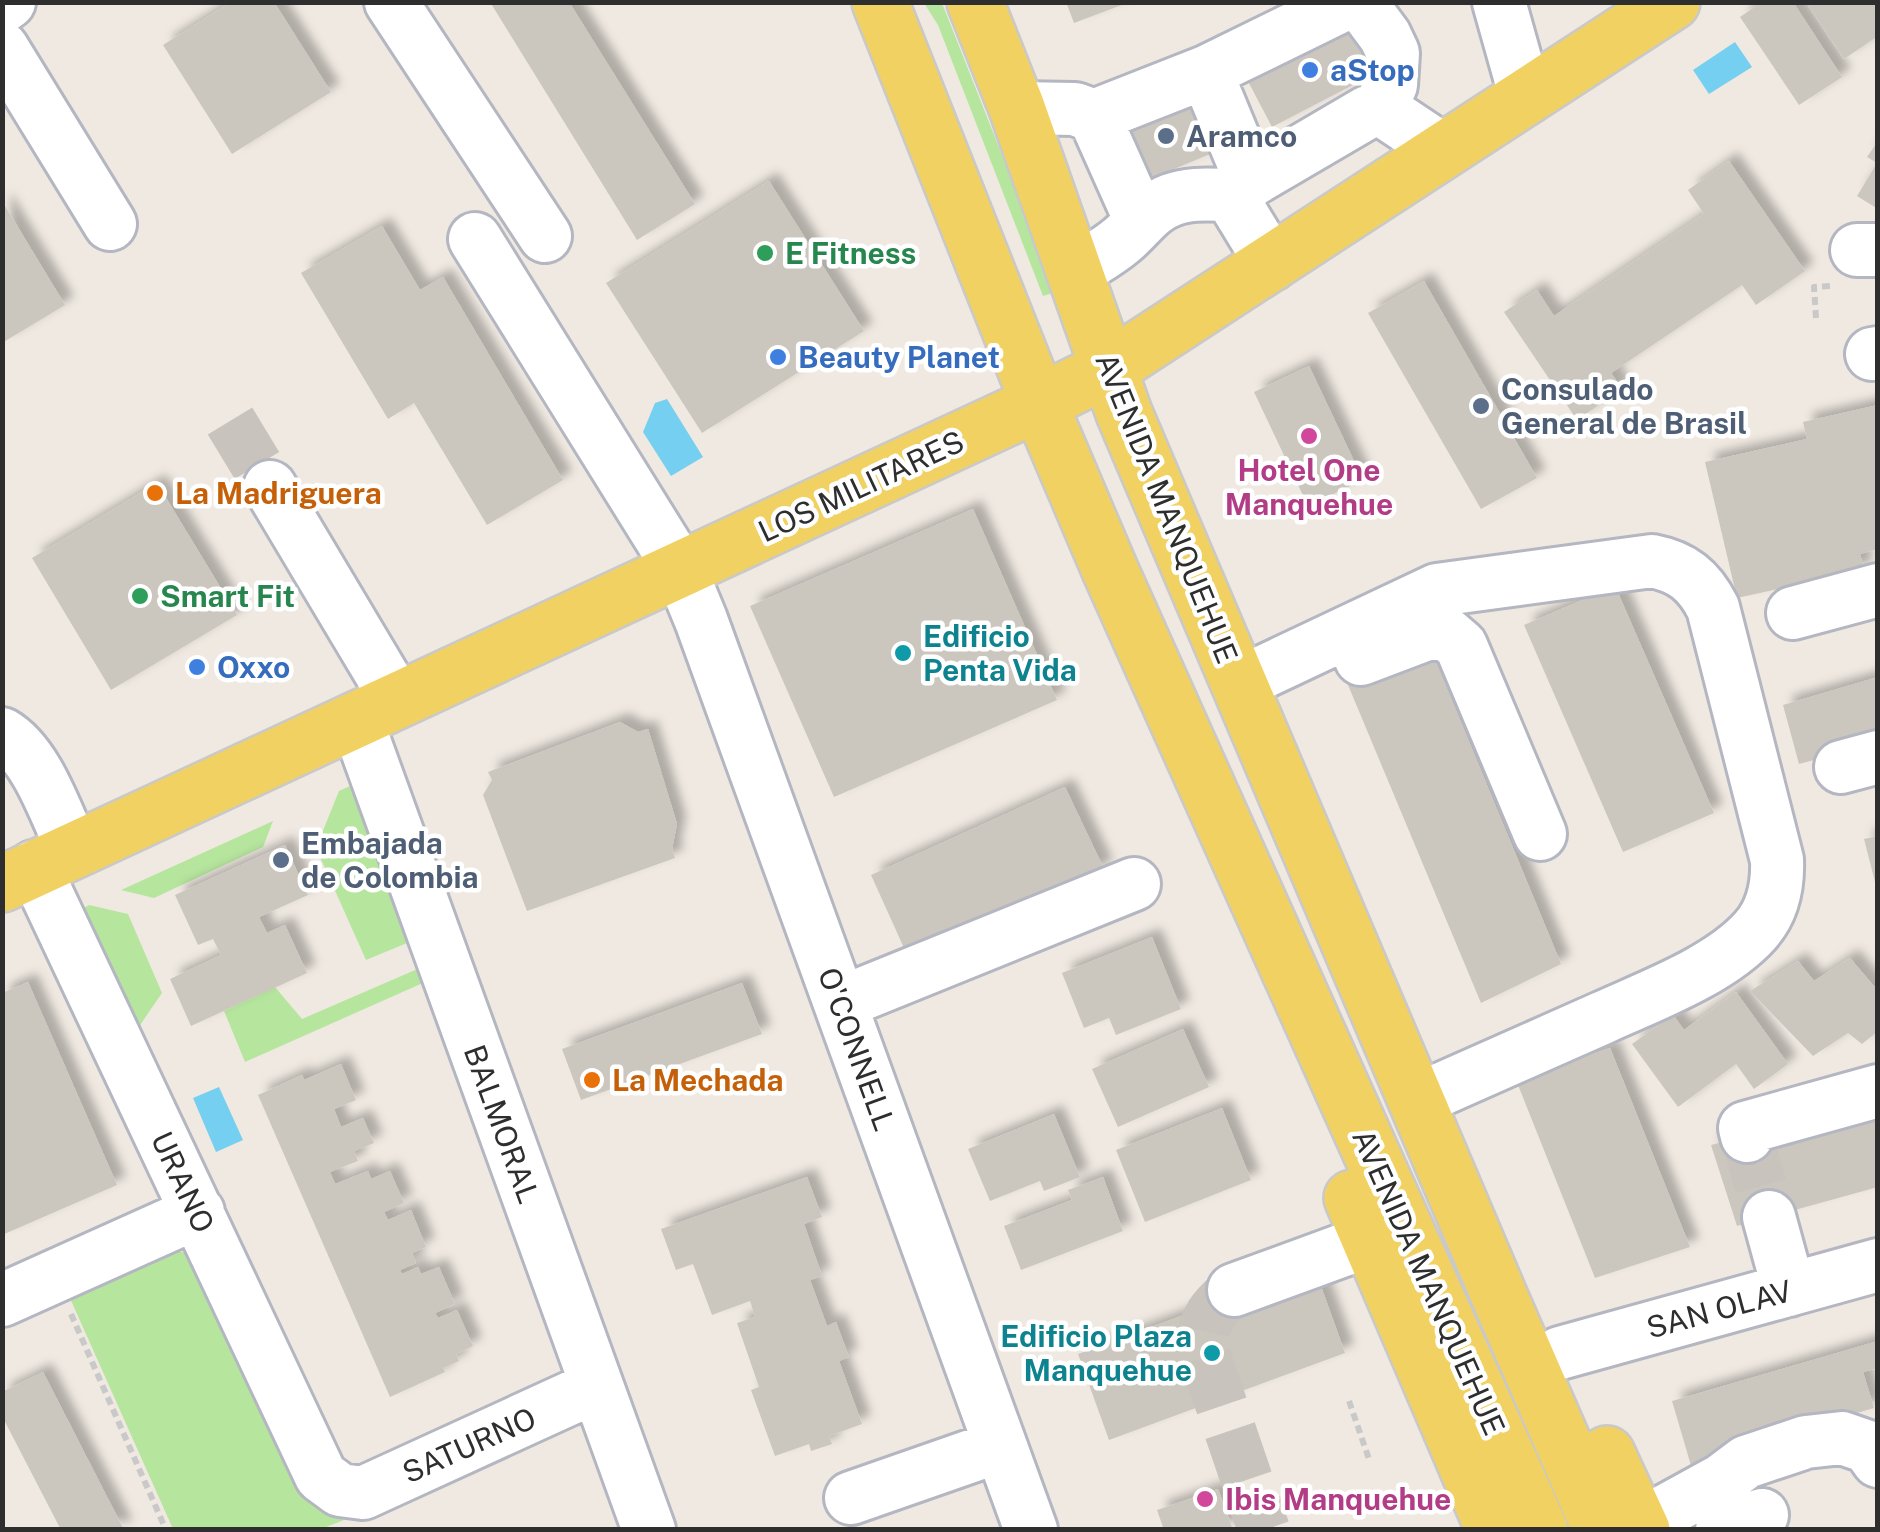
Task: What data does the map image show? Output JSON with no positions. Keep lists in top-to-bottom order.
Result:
{
  "streets": {
    "main road": ["LOS MILITARES", "AVENIDA MANQUEHUE"],
    "street": [
      "O'CONNELL",
      "BALMORAL",
      "URANO",
      "SAN OLAV",
      "SATURNO"
    ]
  },
  "crossings": [
    ["LOS MILITARES", "AVENIDA MANQUEHUE"],
    ["LOS MILITARES", "O'CONNELL"],
    ["LOS MILITARES", "BALMORAL"],
    ["LOS MILITARES", "URANO"],
    ["AVENIDA MANQUEHUE", "SAN OLAV"],
    ["BALMORAL", "SATURNO"],
    ["URANO", "SATURNO"]
  ],
  "places": [
    "aStop",
    "Aramco",
    "E Fitness",
    "Beauty Planet",
    "Consulado General de Brasil",
    "Hotel One Manquehue",
    "La Madriguera",
    "Smart Fit",
    "Edificio Penta Vida",
    "Oxxo",
    "Embajada de Colombia",
    "La Mechada",
    "Edificio Plaza Manquehue",
    "Ibis Manquehue"
  ]
}
